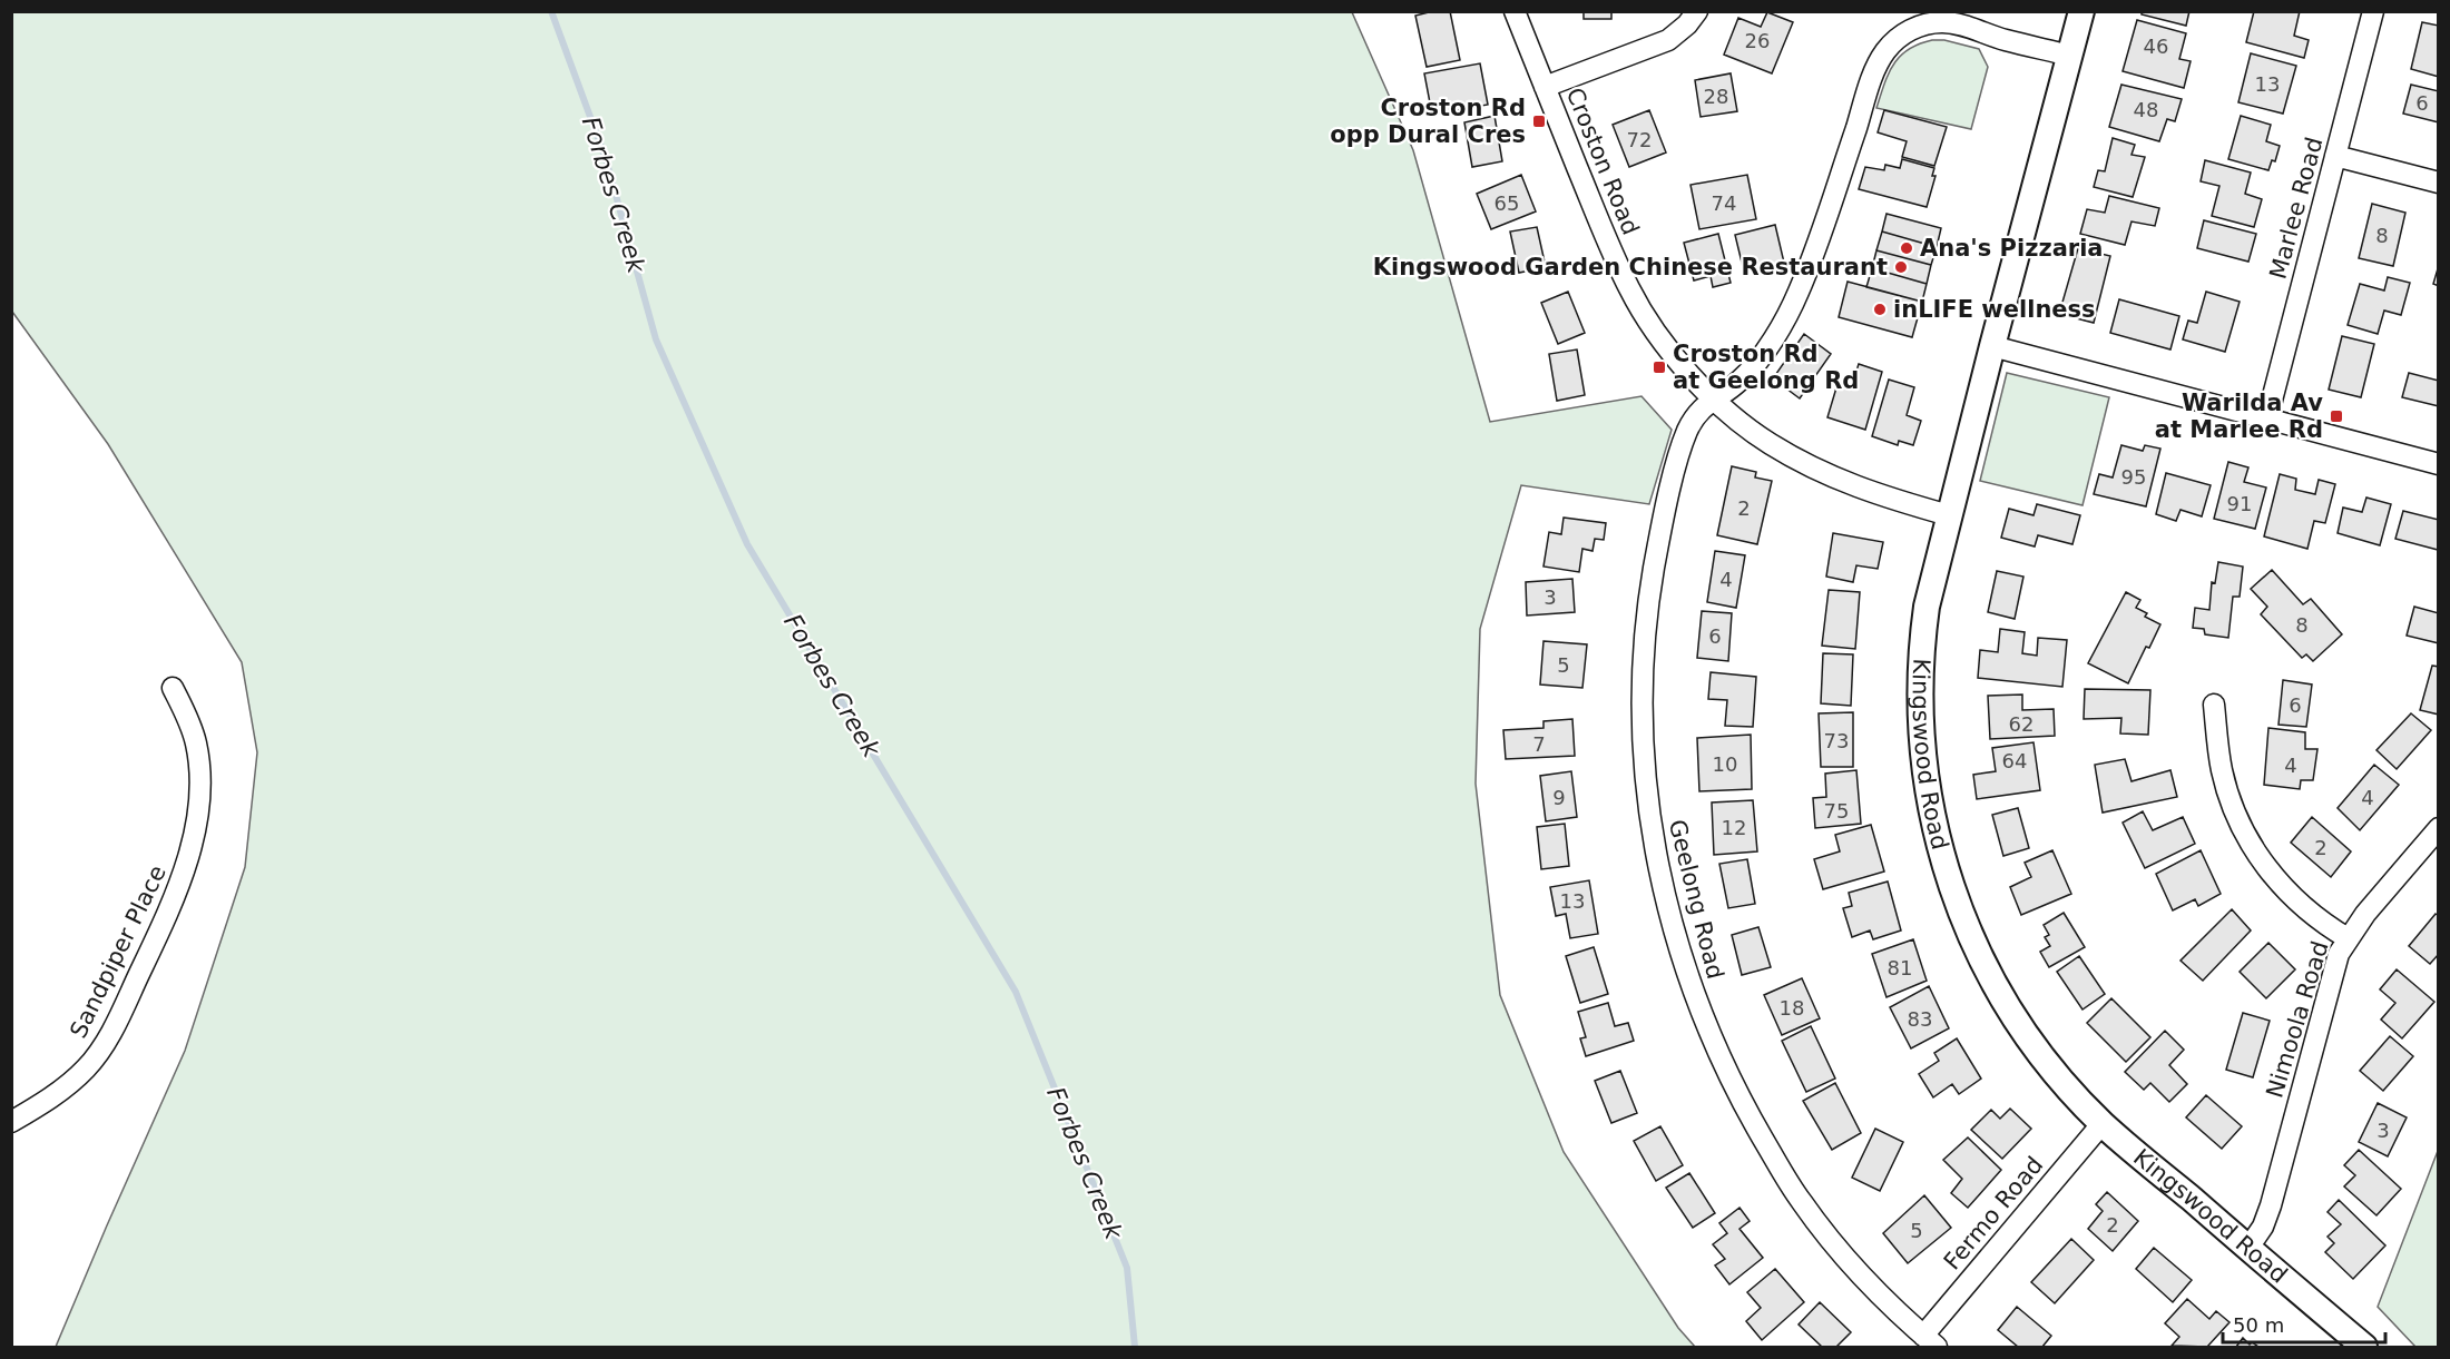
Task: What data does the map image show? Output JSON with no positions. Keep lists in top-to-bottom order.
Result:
{
  "streets": {
    "street": [
      "Croston Road",
      "Marlee Road",
      "Kingswood Road",
      "Geelong Road",
      "Sandpiper Place",
      "Nimoola Road",
      "Fermo Road"
    ]
  },
  "crossings": [
    ["Croston Road", "Kingswood Road"],
    ["Croston Road", "Geelong Road"],
    ["Kingswood Road", "Geelong Road"],
    ["Kingswood Road", "Nimoola Road"],
    ["Kingswood Road", "Fermo Road"],
    ["Geelong Road", "Fermo Road"]
  ],
  "water": ["Forbes Creek"],
  "places": {
    "transit": ["Croston Rd opp Dural Cres", "Croston Rd at Geelong Rd", "Warilda Av at Marlee Rd"],
    "other": ["Ana's Pizzaria", "Kingswood Garden Chinese Restaurant", "inLIFE wellness"]
  },
  "house_numbers": [
    "26",
    "46",
    "13",
    "28",
    "6",
    "48",
    "72",
    "65",
    "74",
    "8",
    "95",
    "91",
    "2",
    "4",
    "3",
    "8",
    "6",
    "5",
    "6",
    "62",
    "73",
    "7",
    "64",
    "10",
    "4",
    "9",
    "4",
    "75",
    "12",
    "2",
    "13",
    "81",
    "18",
    "83",
    "3",
    "2",
    "5"
  ],
  "scale_bar": "50 m"
}
